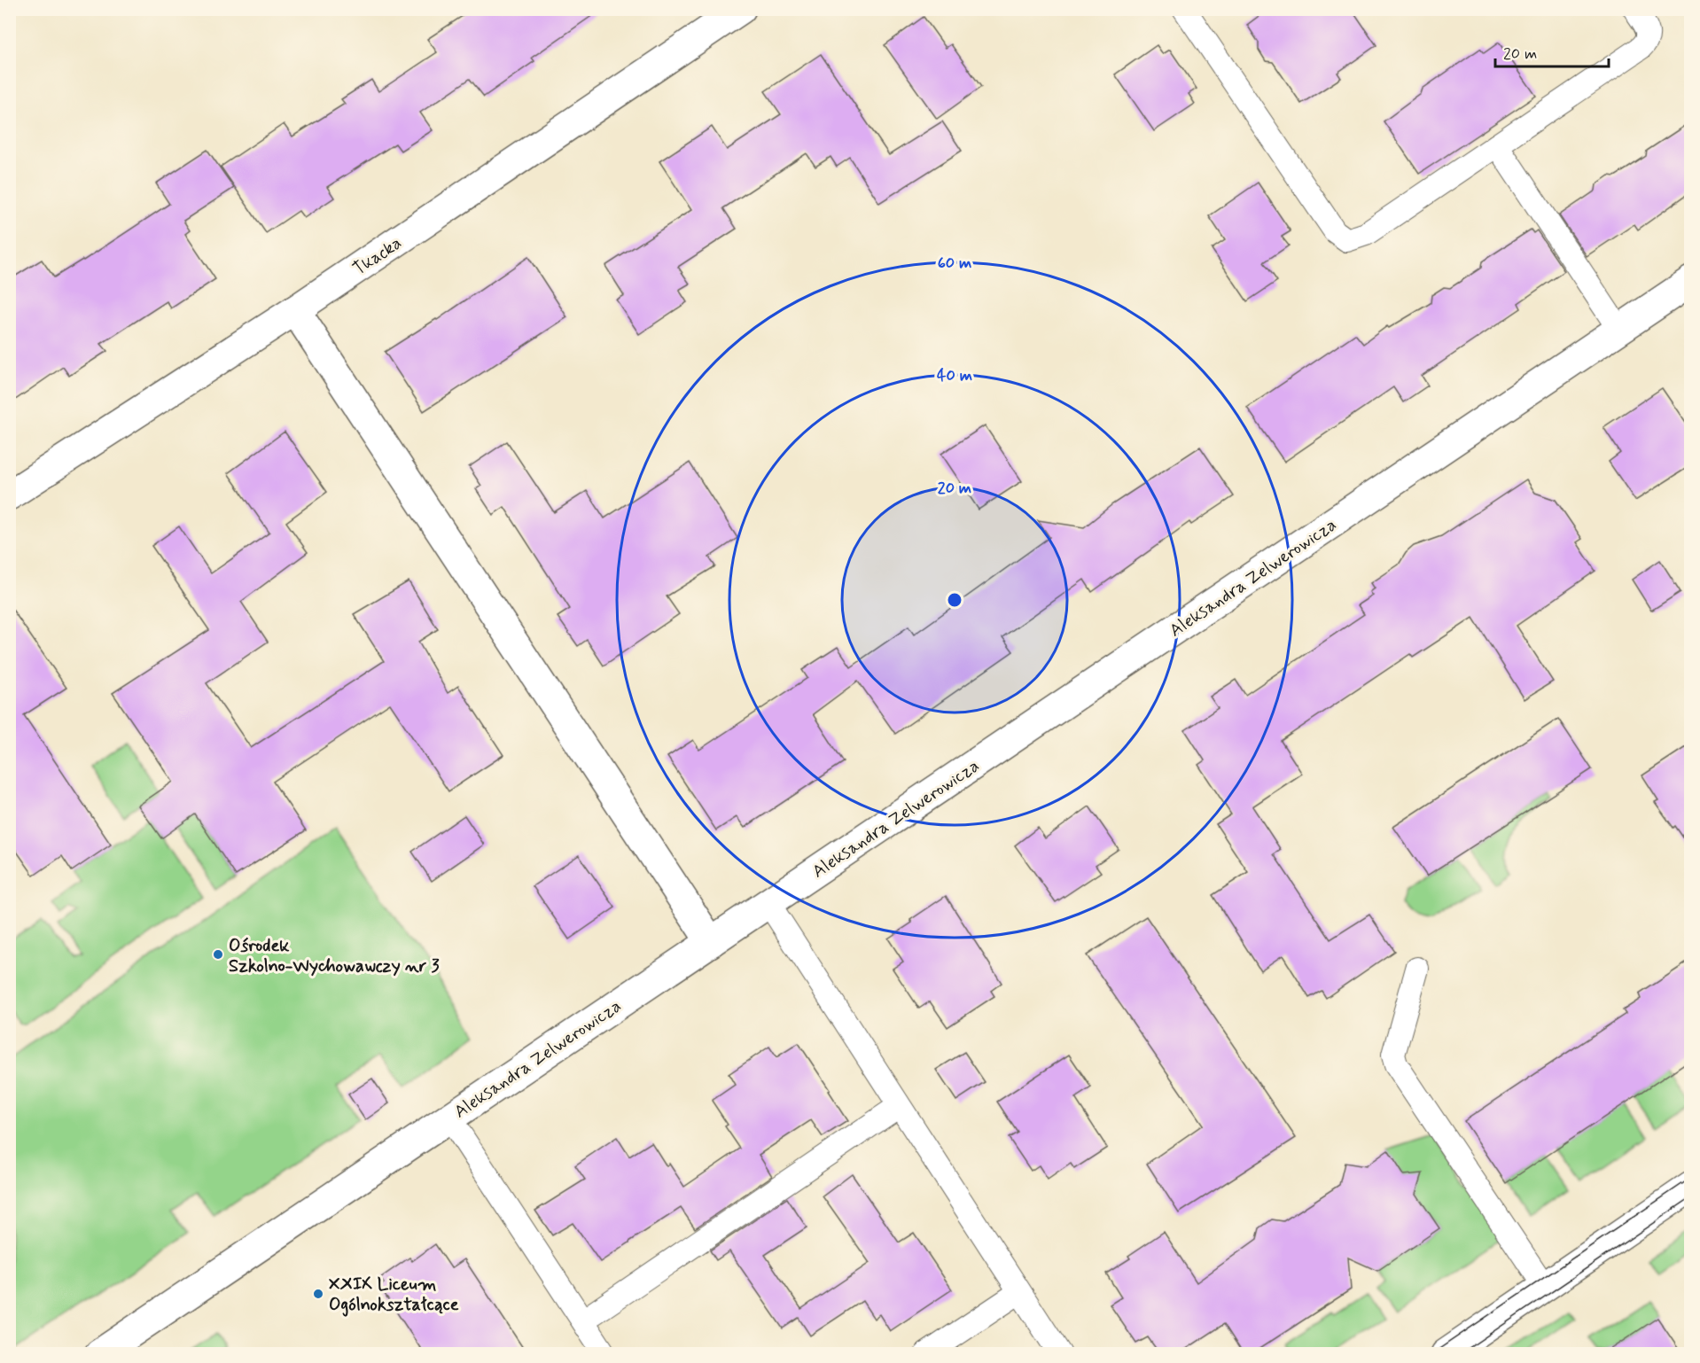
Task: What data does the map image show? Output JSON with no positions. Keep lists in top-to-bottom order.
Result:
{
  "streets": {
    "street": ["Tkacka", "Aleksandra Zelwerowicza"]
  },
  "places": ["Ośrodek Szkolno-Wychowawczy nr 3", "XXIX Liceum Ogólnokształcące"],
  "scale_bar": "20 m",
  "rings": ["60 m", "40 m", "20 m"]
}
